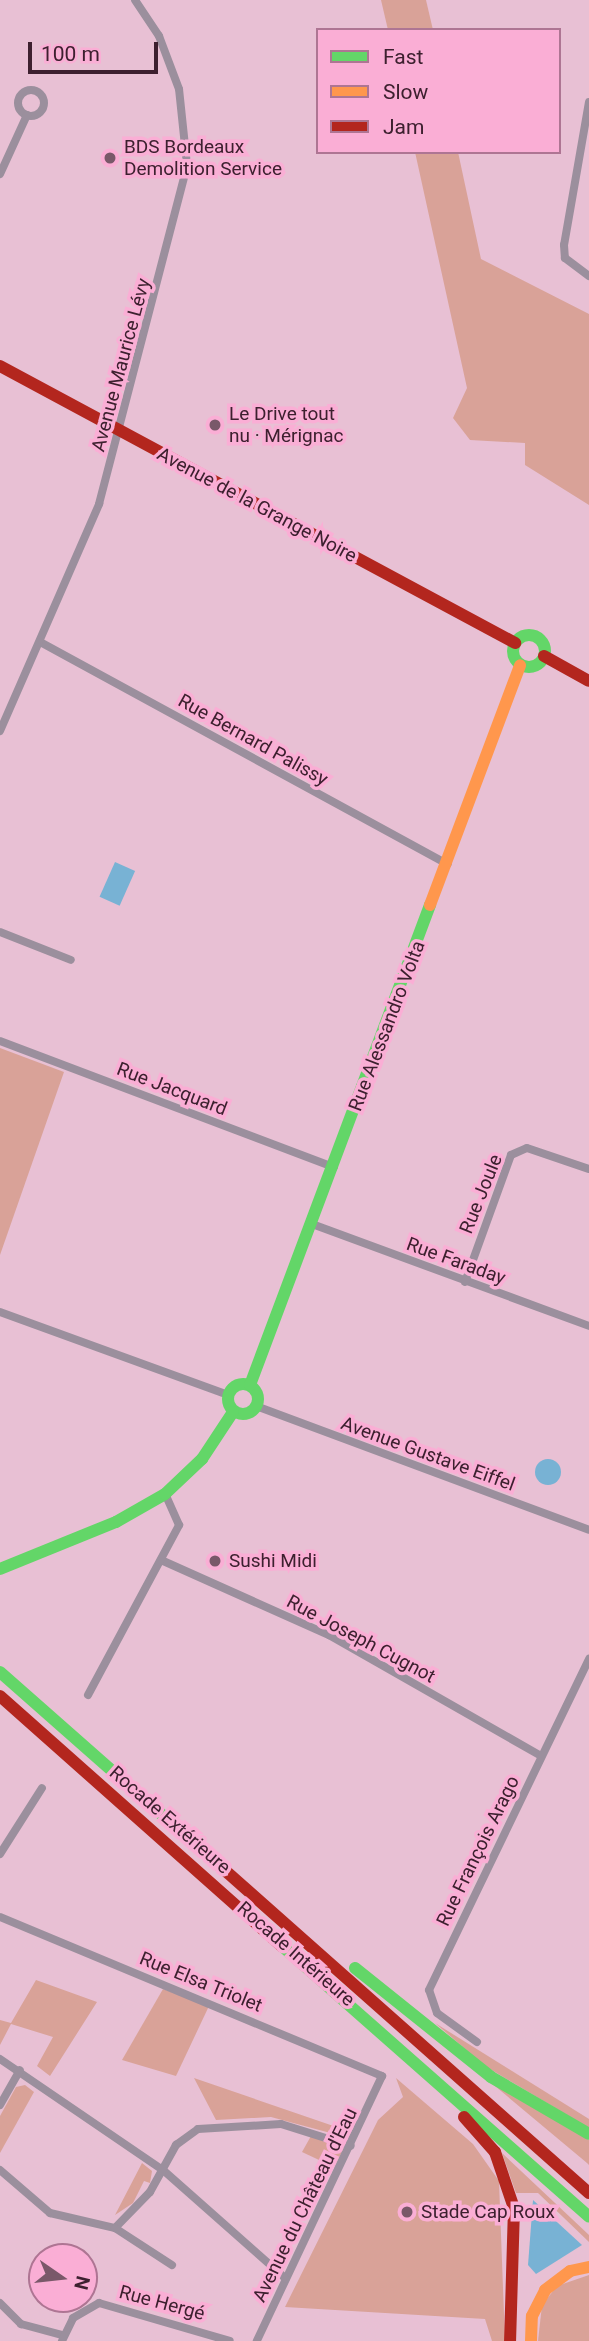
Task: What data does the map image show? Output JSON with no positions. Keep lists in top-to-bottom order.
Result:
{
  "streets": {
    "main road": [
      "Avenue de la Grange Noire",
      "Rue Alessandro Volta",
      "Rocade Extérieure",
      "Rocade Intérieure"
    ],
    "street": [
      "Avenue Maurice Lévy",
      "Rue Bernard Palissy",
      "Rue Jacquard",
      "Rue Joule",
      "Rue Faraday",
      "Avenue Gustave Eiffel",
      "Rue Joseph Cugnot",
      "Rue François Arago",
      "Rue Elsa Triolet",
      "Avenue du Château d'Eau",
      "Rue Hergé"
    ]
  },
  "crossings": [
    ["Avenue Maurice Lévy", "Avenue de la Grange Noire"],
    ["Avenue Maurice Lévy", "Rue Bernard Palissy"],
    ["Rue Bernard Palissy", "Rue Alessandro Volta"],
    ["Rue Alessandro Volta", "Rue Jacquard"],
    ["Rue Alessandro Volta", "Rue Faraday"],
    ["Rue Alessandro Volta", "Avenue Gustave Eiffel"],
    ["Rue Joule", "Rue Faraday"],
    ["Rue Joseph Cugnot", "Rue François Arago"],
    ["Rue Elsa Triolet", "Avenue du Château d'Eau"]
  ],
  "places": [
    "BDS Bordeaux Demolition Service",
    "Le Drive tout nu · Mérignac",
    "Sushi Midi",
    "Stade Cap Roux"
  ],
  "legend": ["Fast", "Slow", "Jam"],
  "scale_bar": "100 m",
  "north": "right"
}
